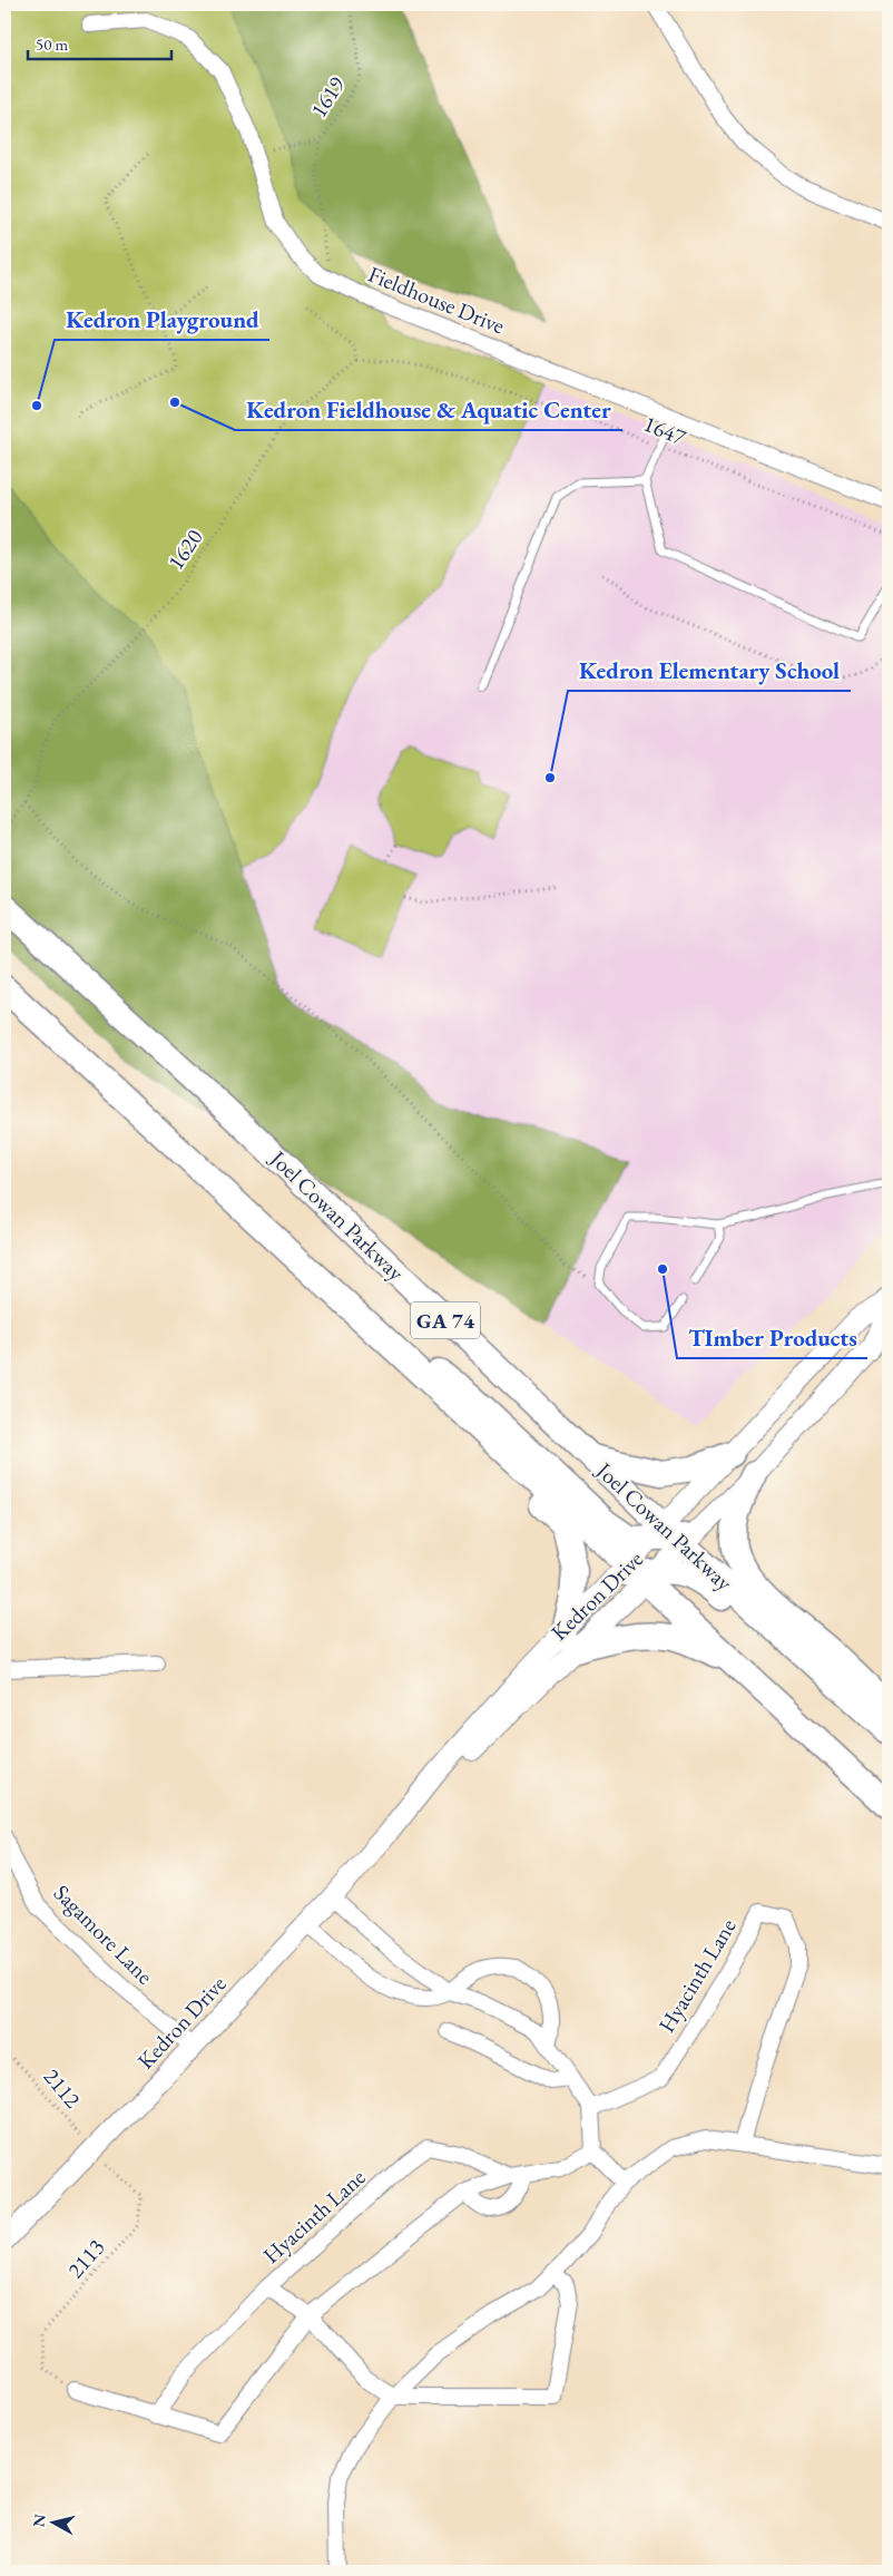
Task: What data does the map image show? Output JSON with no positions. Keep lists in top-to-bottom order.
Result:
{
  "streets": {
    "main road": ["Joel Cowan Parkway", "GA 74"],
    "street": [
      "Fieldhouse Drive",
      "Kedron Drive",
      "Sagamore Lane",
      "Hyacinth Lane"
    ],
    "path": [
      "1619",
      "1647",
      "1620",
      "2112",
      "2113"
    ]
  },
  "crossings": [
    ["1619", "Fieldhouse Drive"],
    ["1647", "1620"],
    ["Joel Cowan Parkway", "Kedron Drive"],
    ["GA 74", "Kedron Drive"],
    ["Kedron Drive", "Sagamore Lane"],
    ["Kedron Drive", "2112"],
    ["Kedron Drive", "2113"],
    ["2112", "2113"]
  ],
  "places": [
    "Kedron Fieldhouse & Aquatic Center",
    "Kedron Playground",
    "Kedron Elementary School",
    "TImber Products"
  ],
  "scale_bar": "50 m",
  "north": "left"
}
